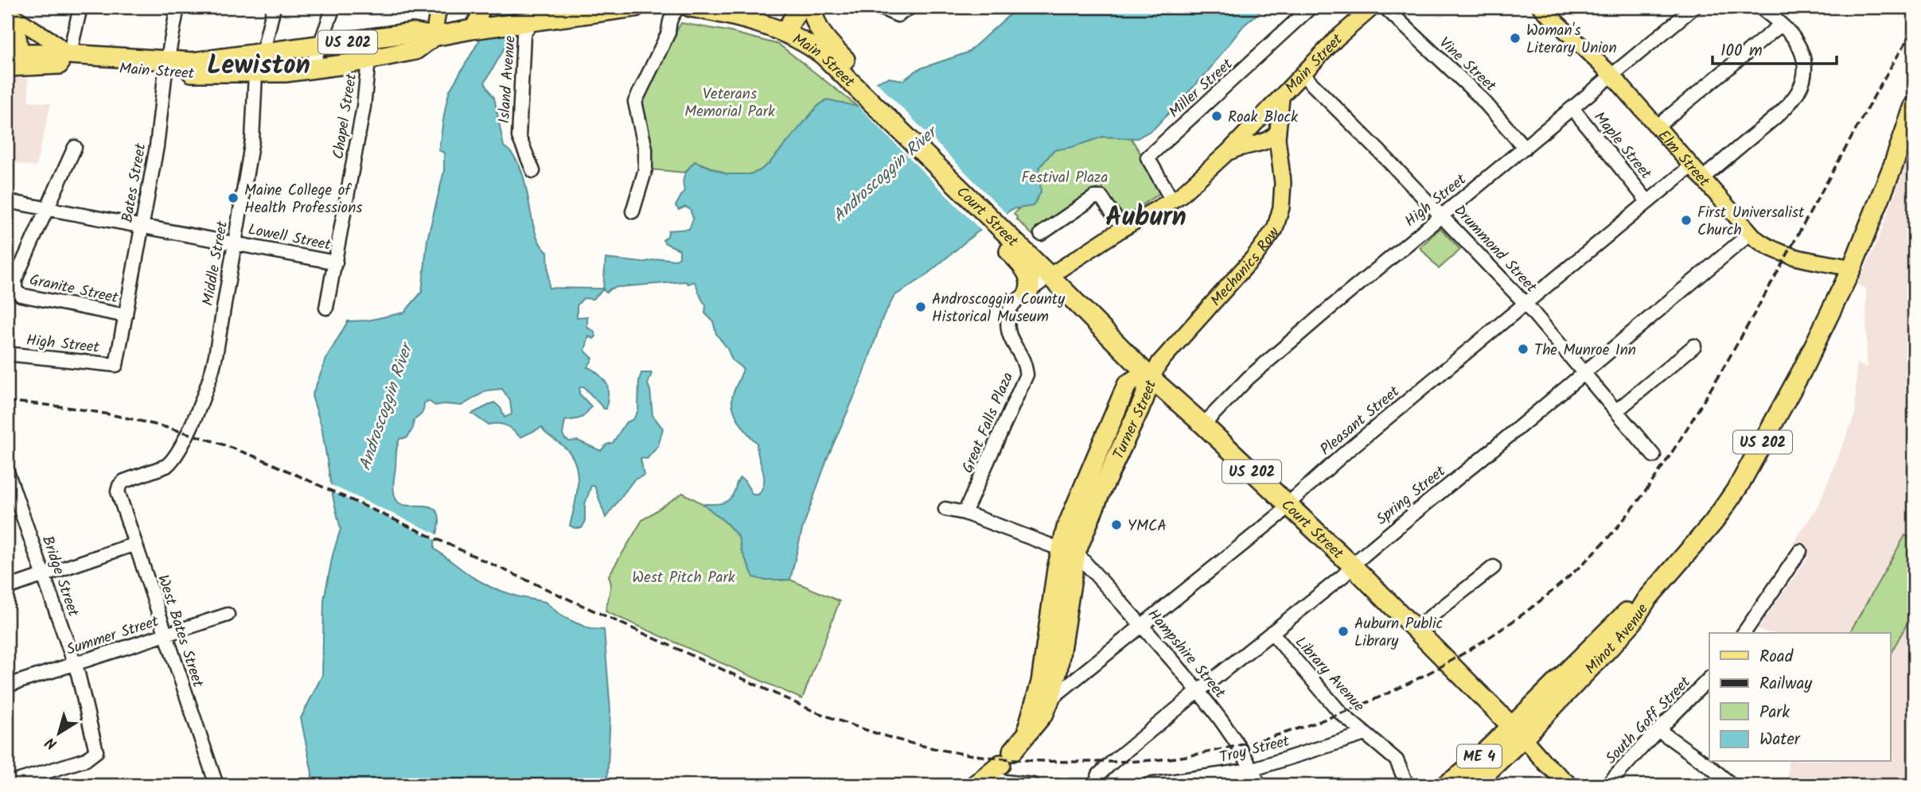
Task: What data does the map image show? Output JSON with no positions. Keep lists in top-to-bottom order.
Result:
{
  "streets": {
    "highway": [
      "US 202",
      "Main Street",
      "Court Street",
      "Turner Street",
      "Minot Avenue",
      "ME 4"
    ],
    "main road": ["Elm Street", "Mechanics Row"],
    "street": [
      "Vine Street",
      "Island Avenue",
      "Miller Street",
      "Chapel Street",
      "Maple Street",
      "Bates Street",
      "High Street",
      "Lowell Street",
      "Drummond Street",
      "Middle Street",
      "Granite Street",
      "Pleasant Street",
      "Great Falls Plaza",
      "Spring Street",
      "Bridge Street",
      "West Bates Street",
      "Summer Street",
      "Hampshire Street",
      "Library Avenue",
      "South Goff Street",
      "Troy Street"
    ]
  },
  "crossings": [
    ["US 202", "Elm Street"],
    ["US 202", "Minot Avenue"],
    ["Main Street", "Island Avenue"],
    ["Main Street", "Miller Street"],
    ["Main Street", "Chapel Street"],
    ["Main Street", "Bates Street"],
    ["Main Street", "Court Street"],
    ["Main Street", "Drummond Street"],
    ["Main Street", "Middle Street"],
    ["Main Street", "Mechanics Row"],
    ["Vine Street", "High Street"],
    ["Chapel Street", "Lowell Street"],
    ["Maple Street", "High Street"],
    ["Maple Street", "Pleasant Street"],
    ["Elm Street", "High Street"],
    ["Elm Street", "Pleasant Street"],
    ["Elm Street", "Spring Street"],
    ["Elm Street", "Minot Avenue"],
    ["Bates Street", "High Street"],
    ["Bates Street", "Lowell Street"],
    ["Bates Street", "Granite Street"],
    ["High Street", "Court Street"],
    ["High Street", "Drummond Street"],
    ["Court Street", "Mechanics Row"],
    ["Court Street", "Pleasant Street"],
    ["Court Street", "Turner Street"],
    ["Court Street", "Spring Street"],
    ["Court Street", "Minot Avenue"],
    ["Court Street", "ME 4"],
    ["Lowell Street", "Middle Street"],
    ["Lowell Street", "Granite Street"],
    ["Drummond Street", "Pleasant Street"],
    ["Drummond Street", "Spring Street"],
    ["Middle Street", "West Bates Street"],
    ["Mechanics Row", "Turner Street"],
    ["Pleasant Street", "Turner Street"],
    ["Pleasant Street", "Hampshire Street"],
    ["Turner Street", "Hampshire Street"],
    ["Spring Street", "Hampshire Street"],
    ["Spring Street", "Library Avenue"],
    ["Bridge Street", "Summer Street"],
    ["West Bates Street", "Summer Street"],
    ["Minot Avenue", "ME 4"],
    ["Hampshire Street", "Troy Street"],
    ["Library Avenue", "Troy Street"]
  ],
  "districts": ["Lewiston", "Auburn"],
  "water": ["Androscoggin River"],
  "parks": ["Veterans Memorial Park", "Festival Plaza", "West Pitch Park"],
  "places": [
    "Woman's Literary Union",
    "Roak Block",
    "Maine College of Health Professions",
    "First Universalist Church",
    "Androscoggin County Historical Museum",
    "The Munroe Inn",
    "YMCA",
    "Auburn Public Library"
  ],
  "legend": [
    "Road",
    "Railway",
    "Park",
    "Water"
  ],
  "scale_bar": "100 m",
  "north": "bottom left"
}
